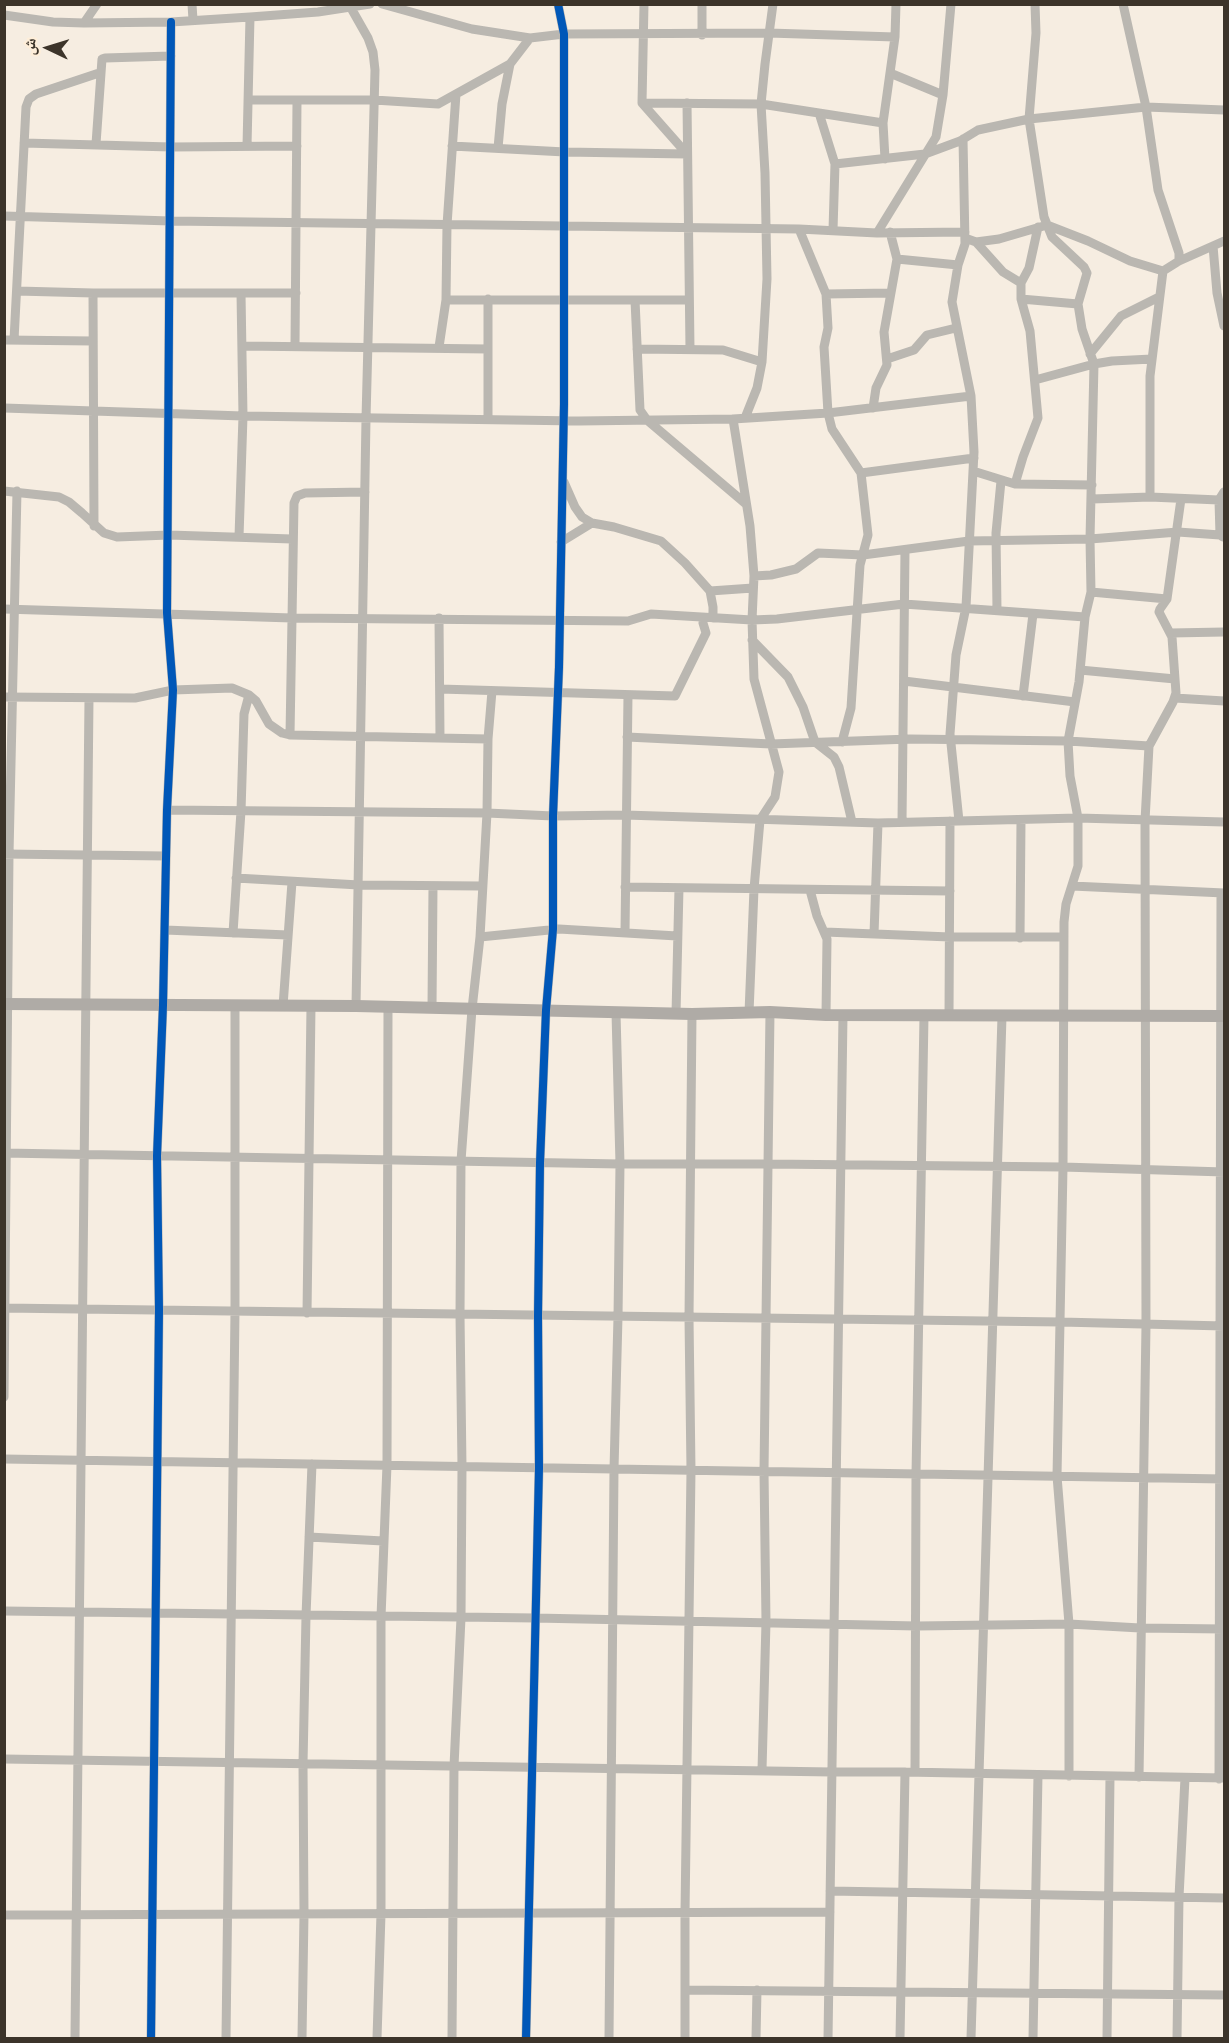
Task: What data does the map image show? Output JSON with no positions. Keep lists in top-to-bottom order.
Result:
{
  "north": "left"
}
